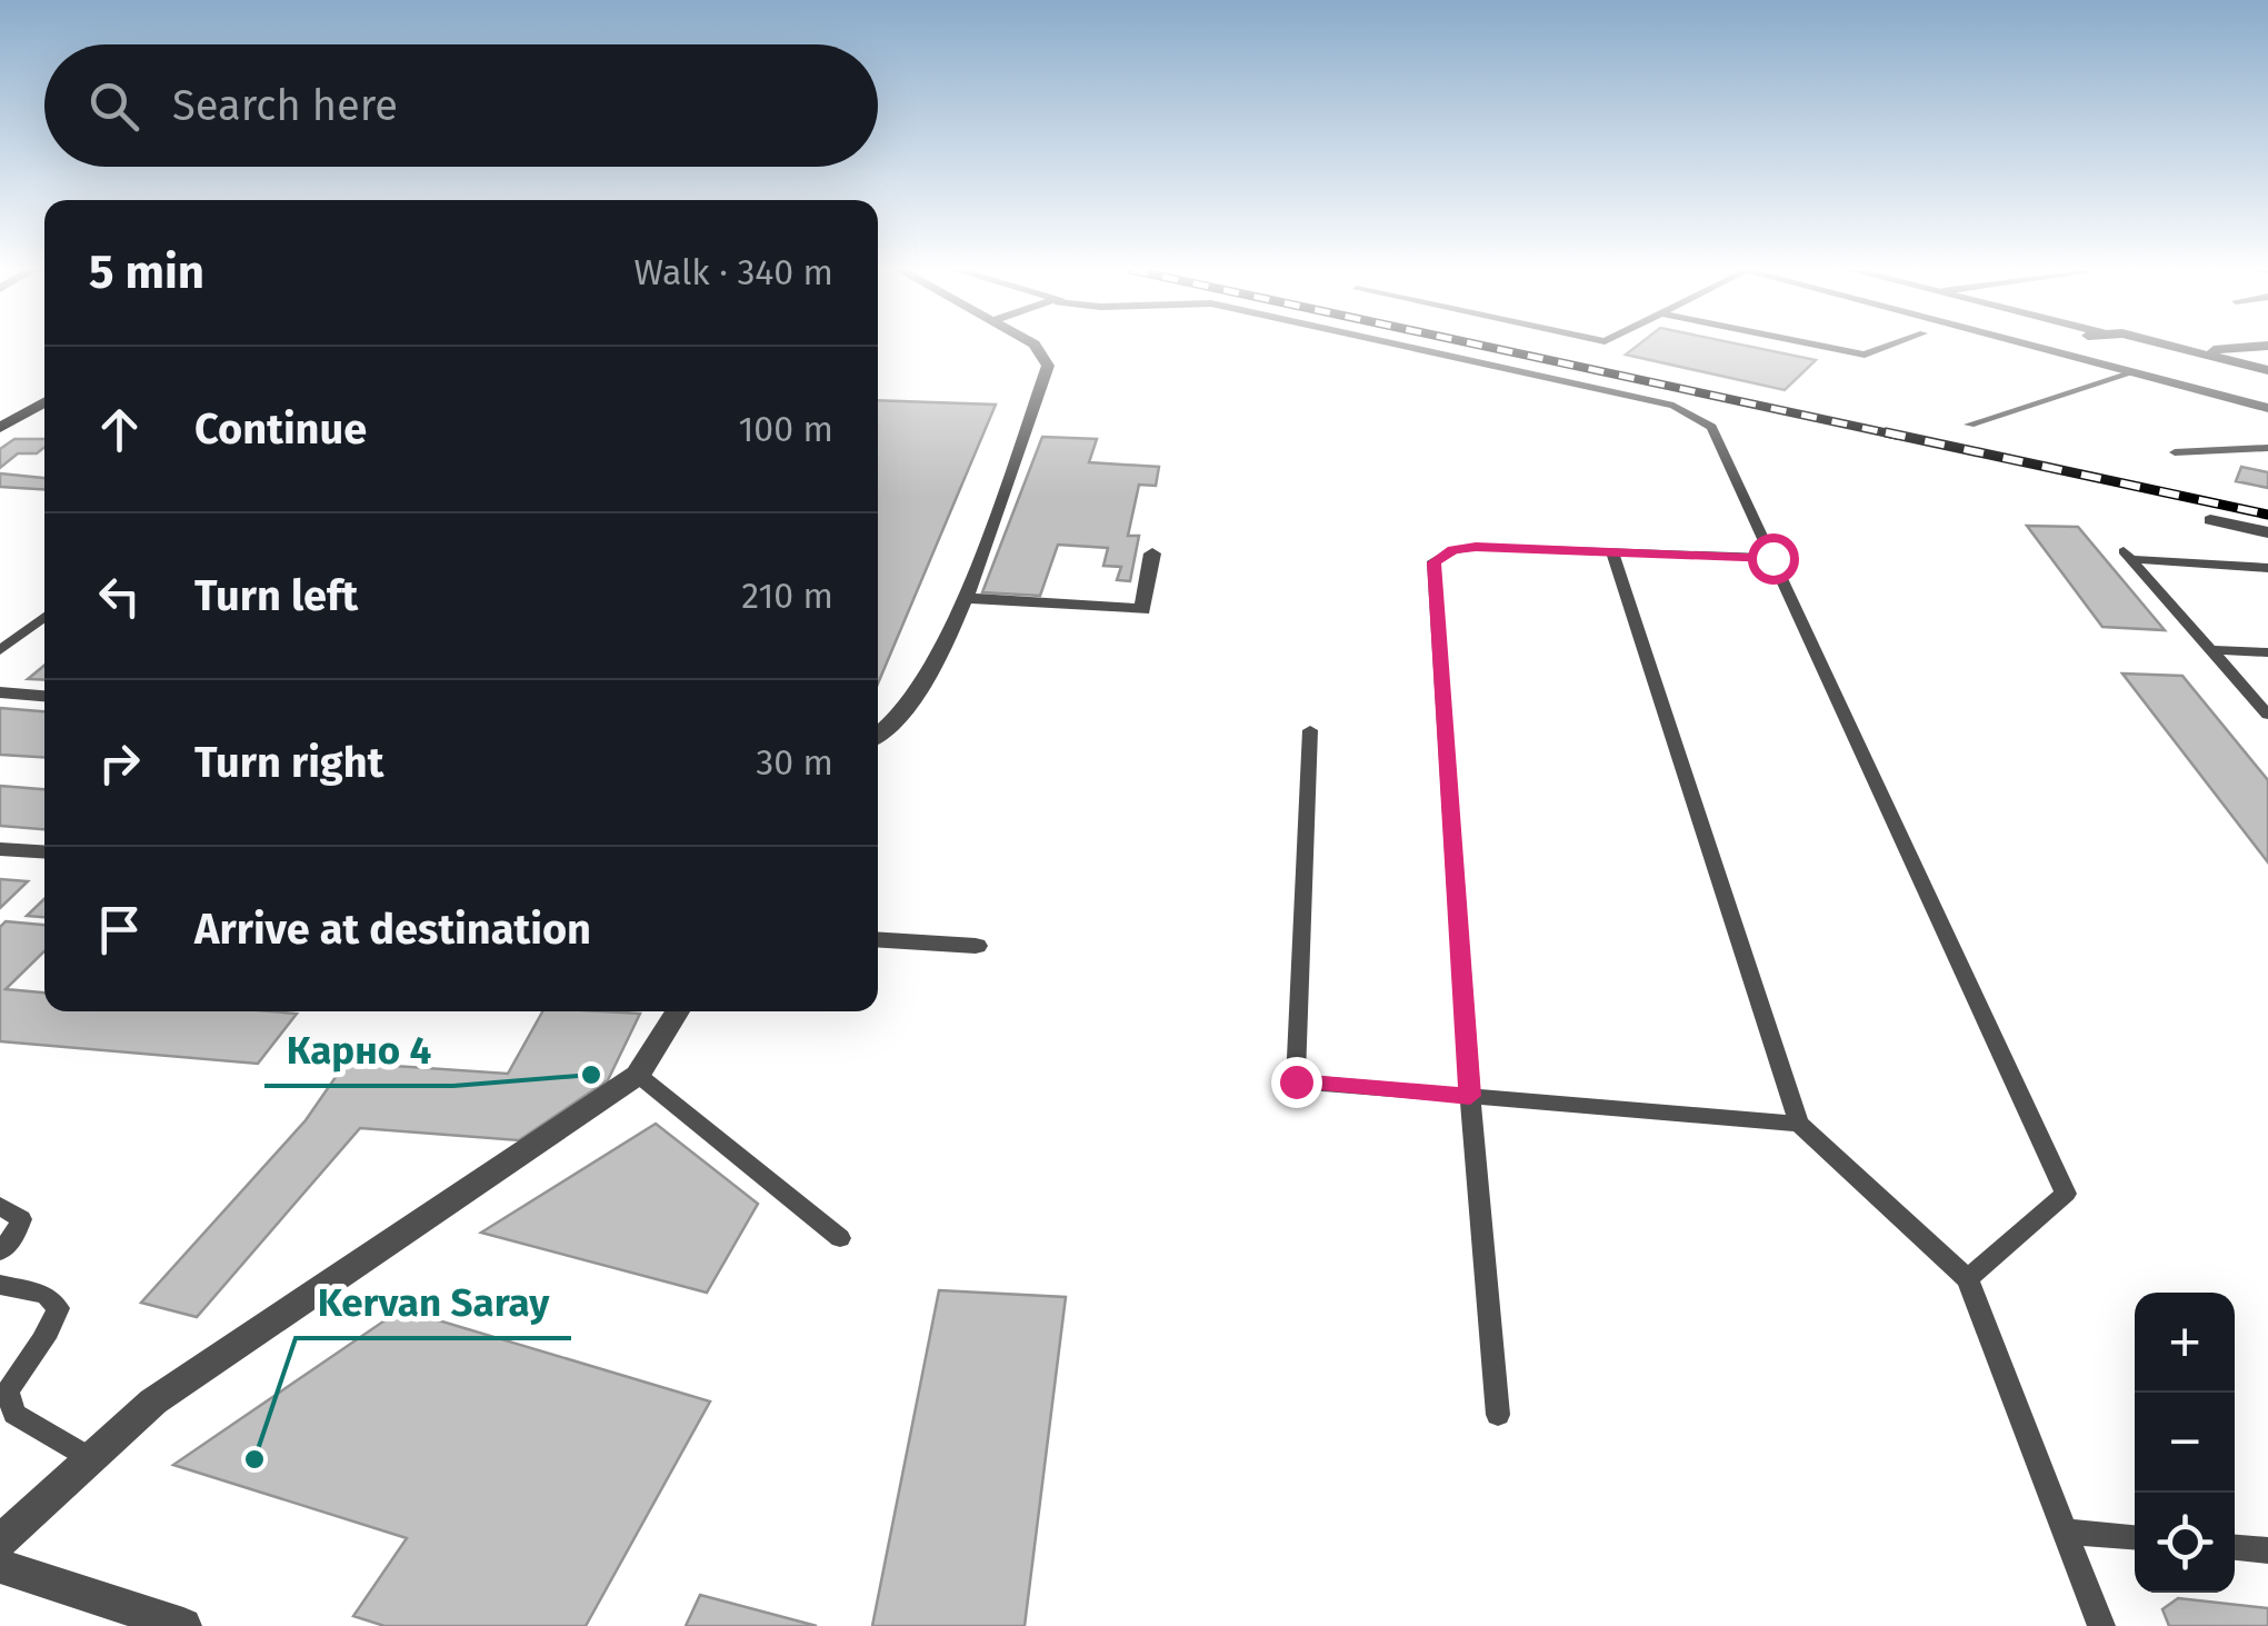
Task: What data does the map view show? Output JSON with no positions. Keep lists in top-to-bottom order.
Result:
{
  "places": ["Карно 4", "Kervan Saray"],
  "page": {
    "search": "Search here",
    "heading": ["5 min", "Walk · 340 m"],
    "list": [
      ["Continue", "100 m"],
      ["Turn left", "210 m"],
      ["Turn right", "30 m"],
      "Arrive at destination"
    ],
    "map_buttons": ["+", "−"]
  }
}
